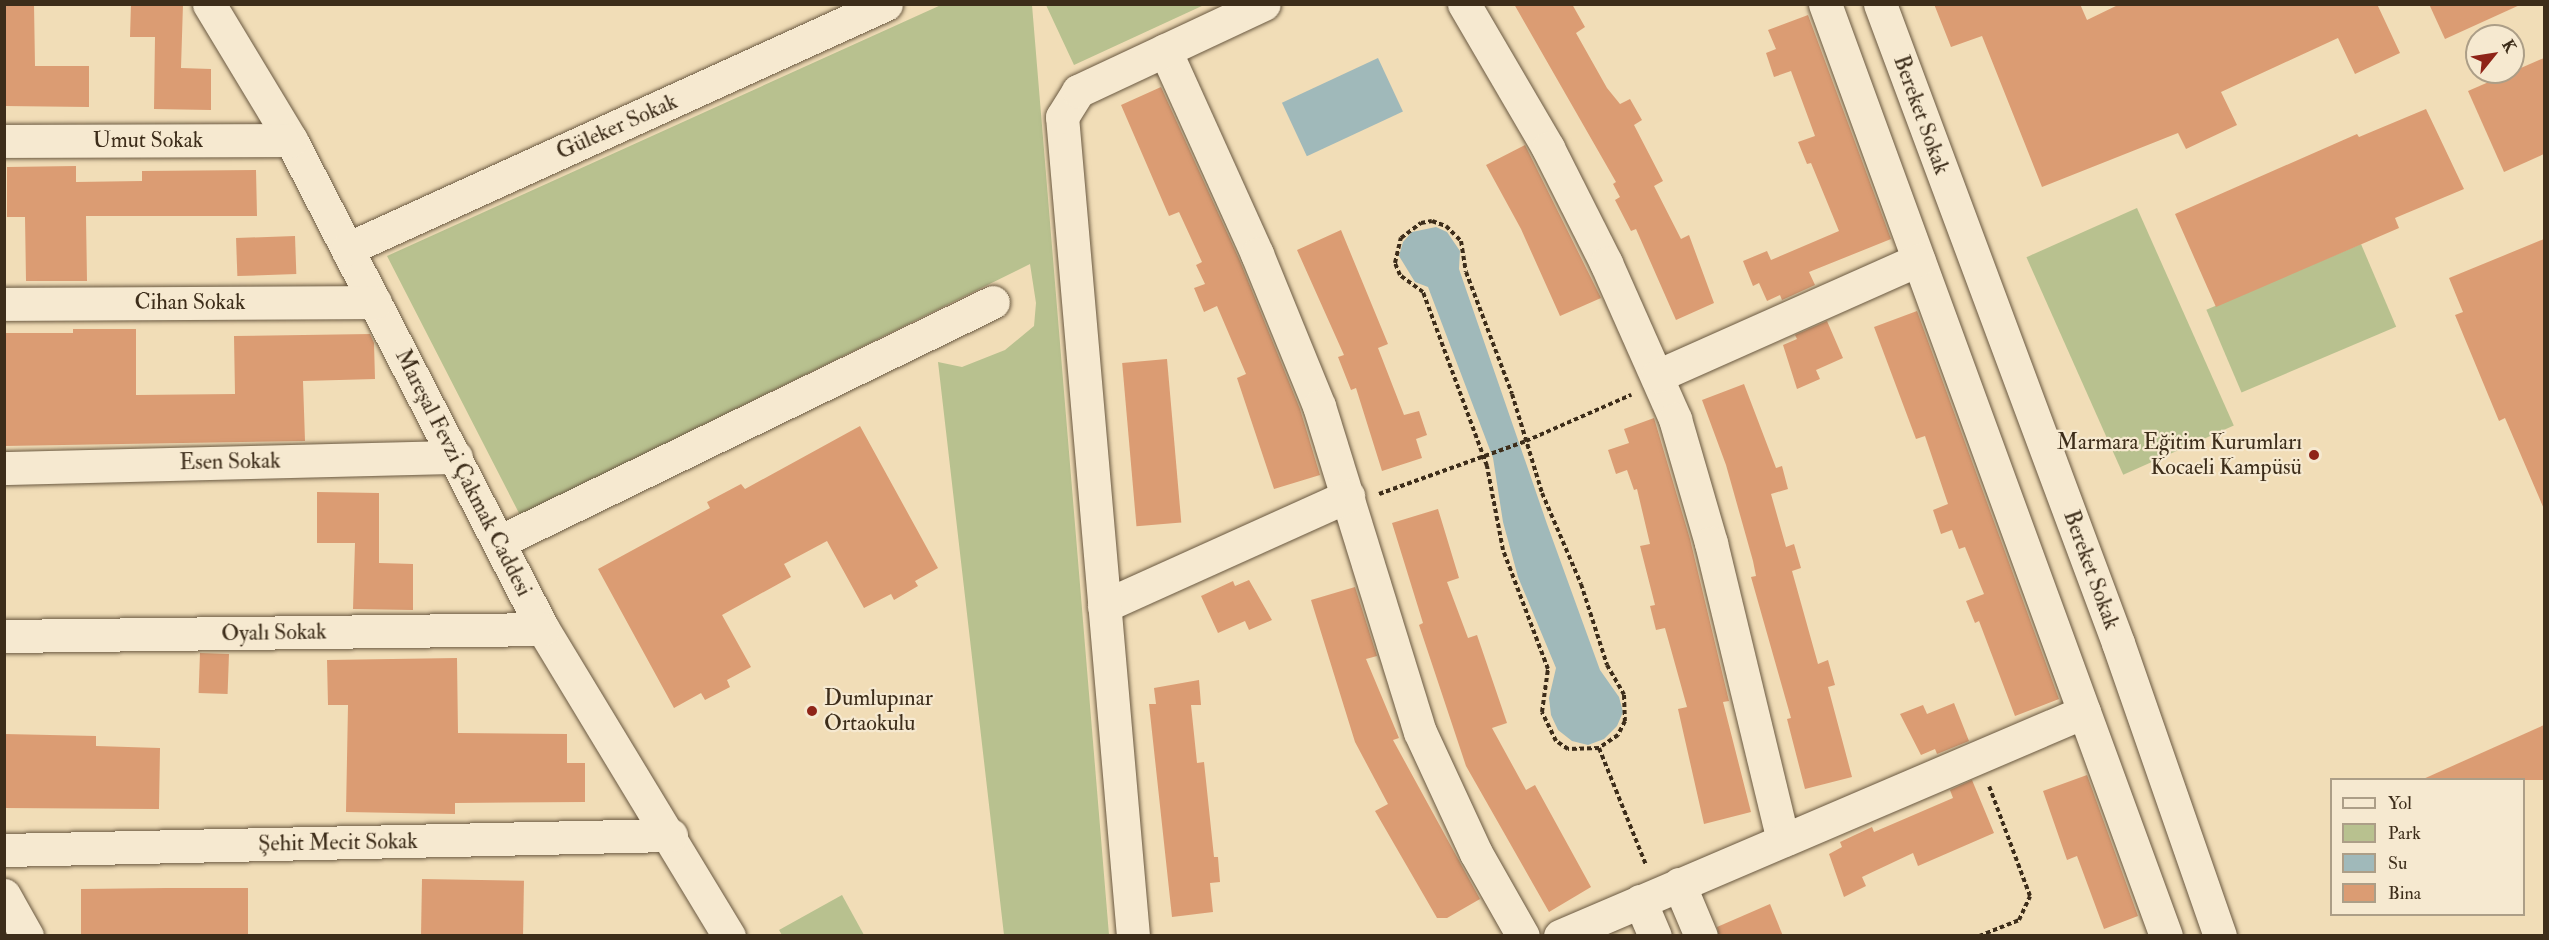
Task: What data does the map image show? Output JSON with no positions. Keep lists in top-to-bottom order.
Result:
{
  "streets": {
    "street": [
      "Bereket Sokak",
      "Güleker Sokak",
      "Umut Sokak",
      "Cihan Sokak",
      "Esen Sokak",
      "Mareşal Fevzi Çakmak Caddesi",
      "Oyalı Sokak",
      "Şehit Mecit Sokak"
    ]
  },
  "crossings": [
    ["Güleker Sokak", "Mareşal Fevzi Çakmak Caddesi"],
    ["Umut Sokak", "Mareşal Fevzi Çakmak Caddesi"],
    ["Cihan Sokak", "Mareşal Fevzi Çakmak Caddesi"],
    ["Esen Sokak", "Mareşal Fevzi Çakmak Caddesi"],
    ["Mareşal Fevzi Çakmak Caddesi", "Oyalı Sokak"],
    ["Mareşal Fevzi Çakmak Caddesi", "Şehit Mecit Sokak"]
  ],
  "places": ["Marmara Eğitim Kurumları Kocaeli Kampüsü", "Dumlupınar Ortaokulu"],
  "legend": [
    "Yol",
    "Park",
    "Su",
    "Bina"
  ],
  "north": "top right"
}
